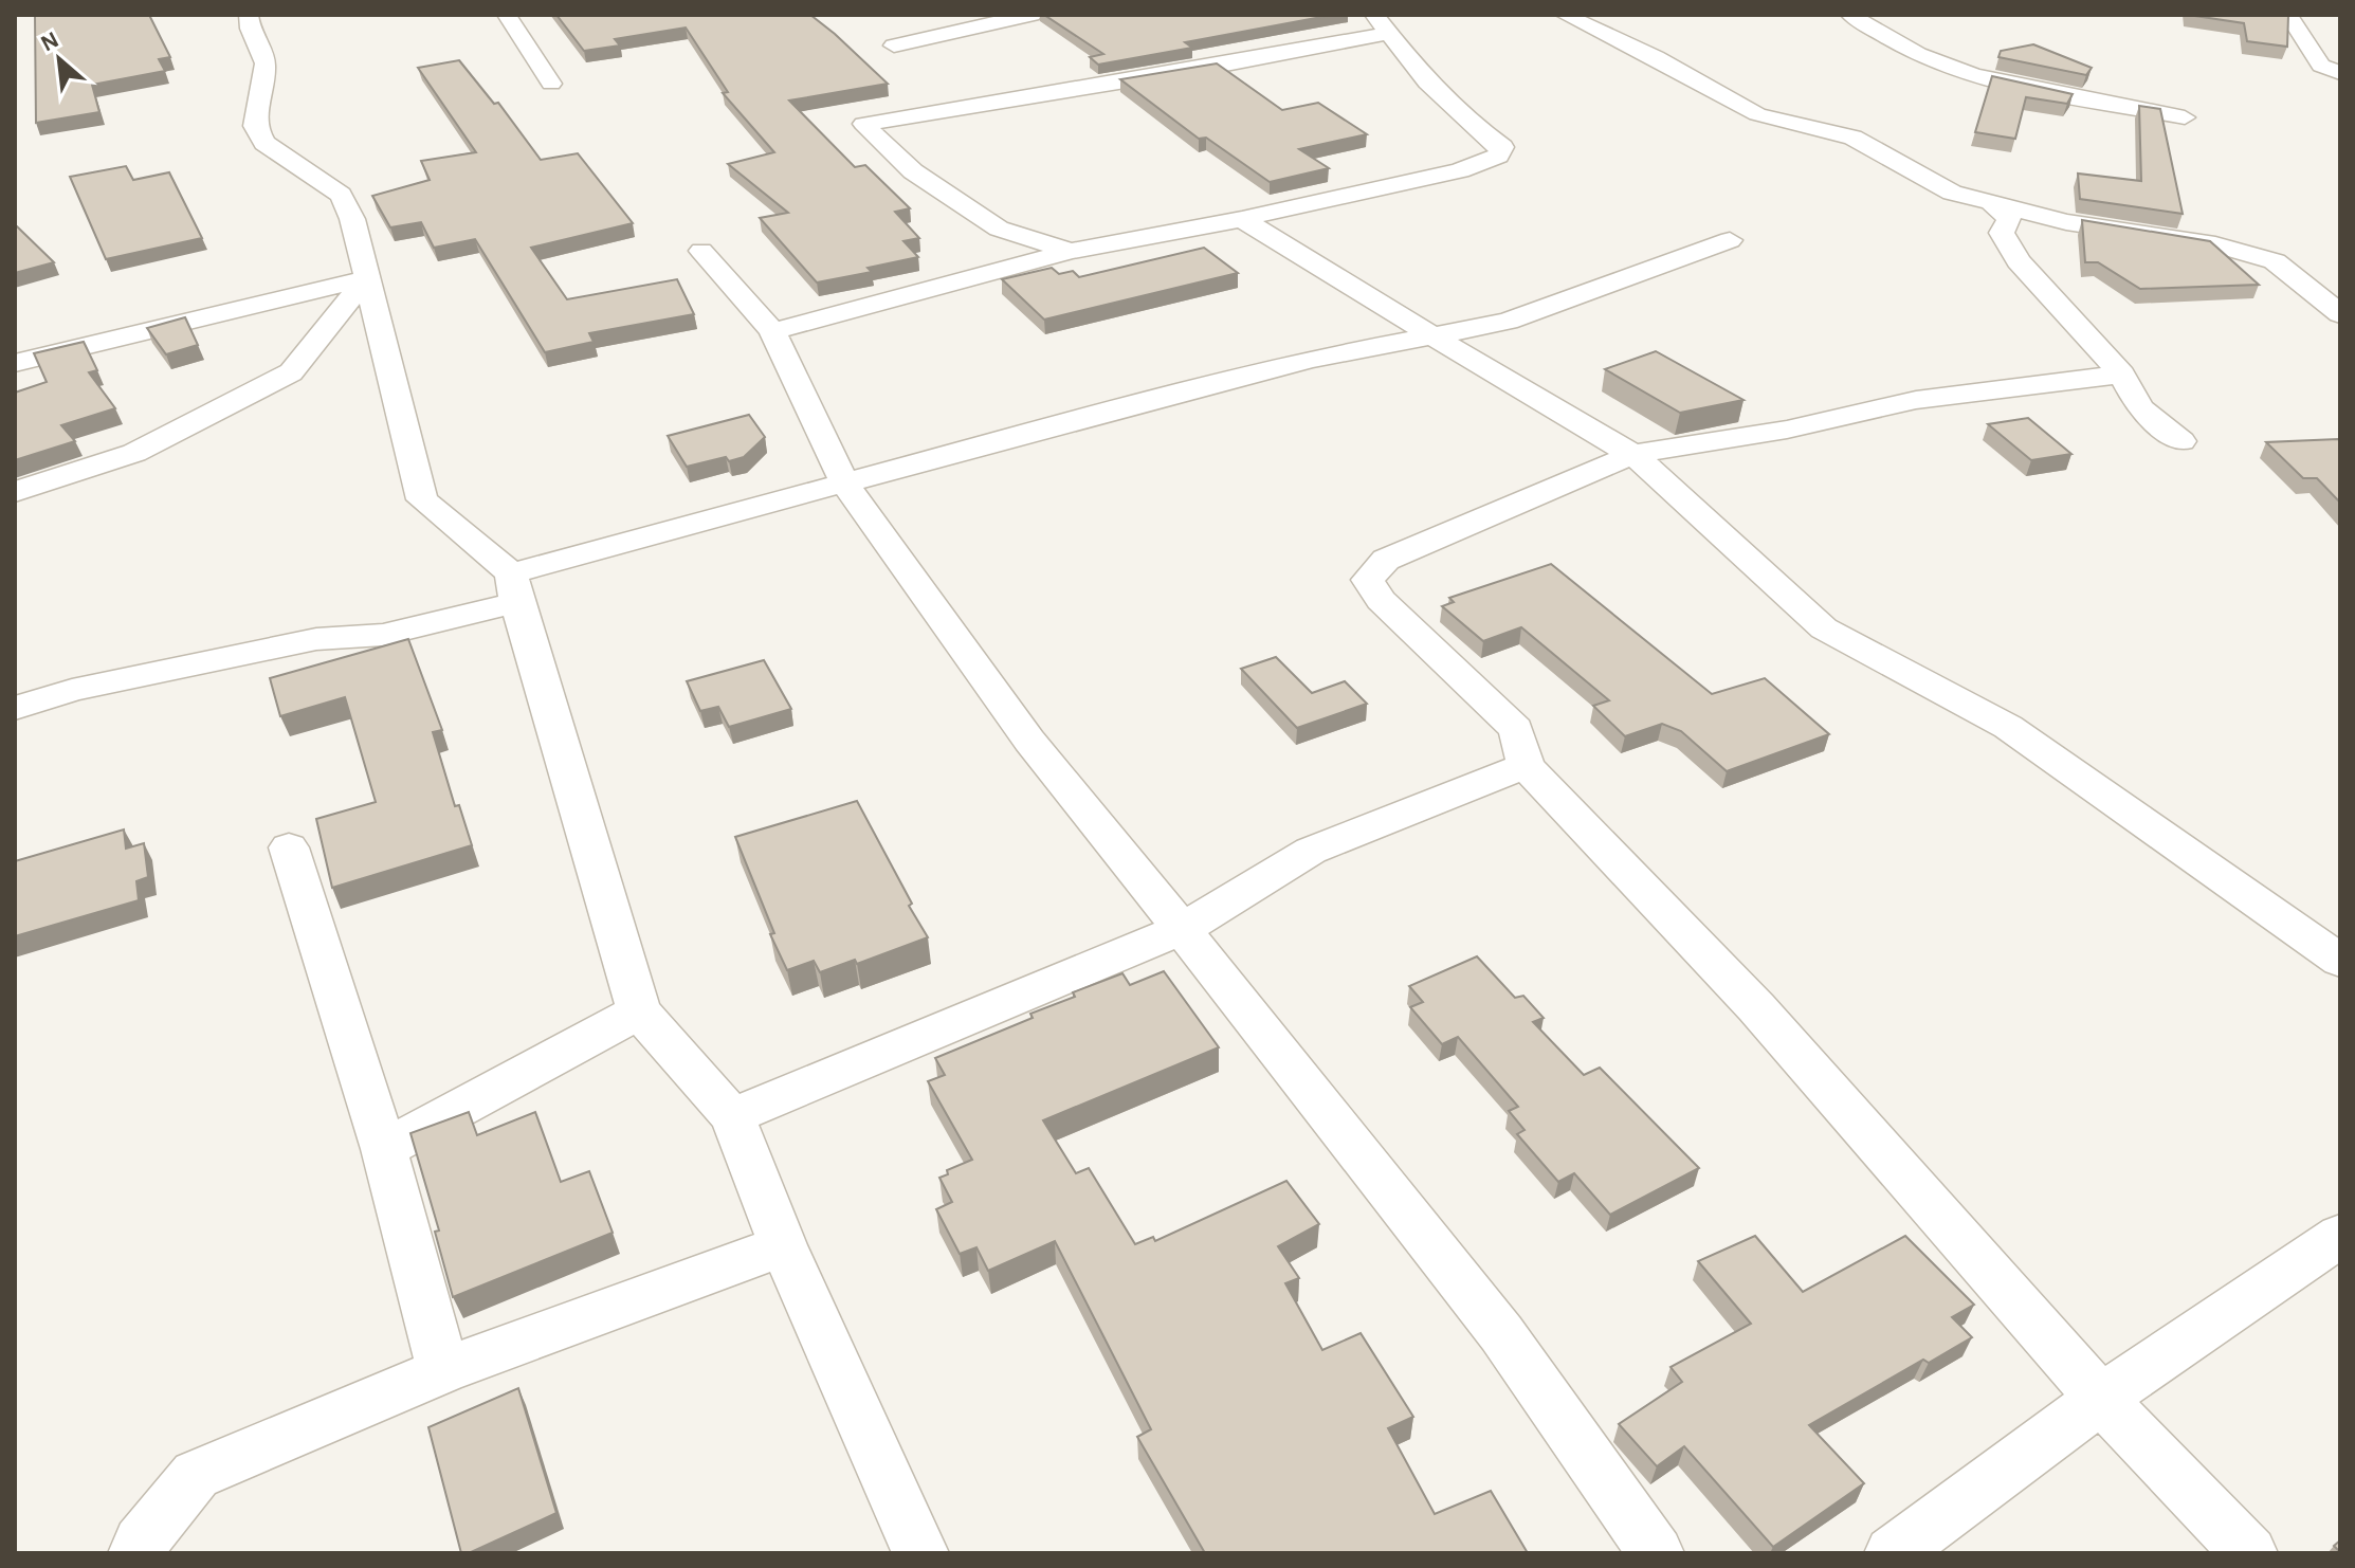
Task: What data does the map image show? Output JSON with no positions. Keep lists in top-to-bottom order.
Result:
{
  "north": "top left"
}
